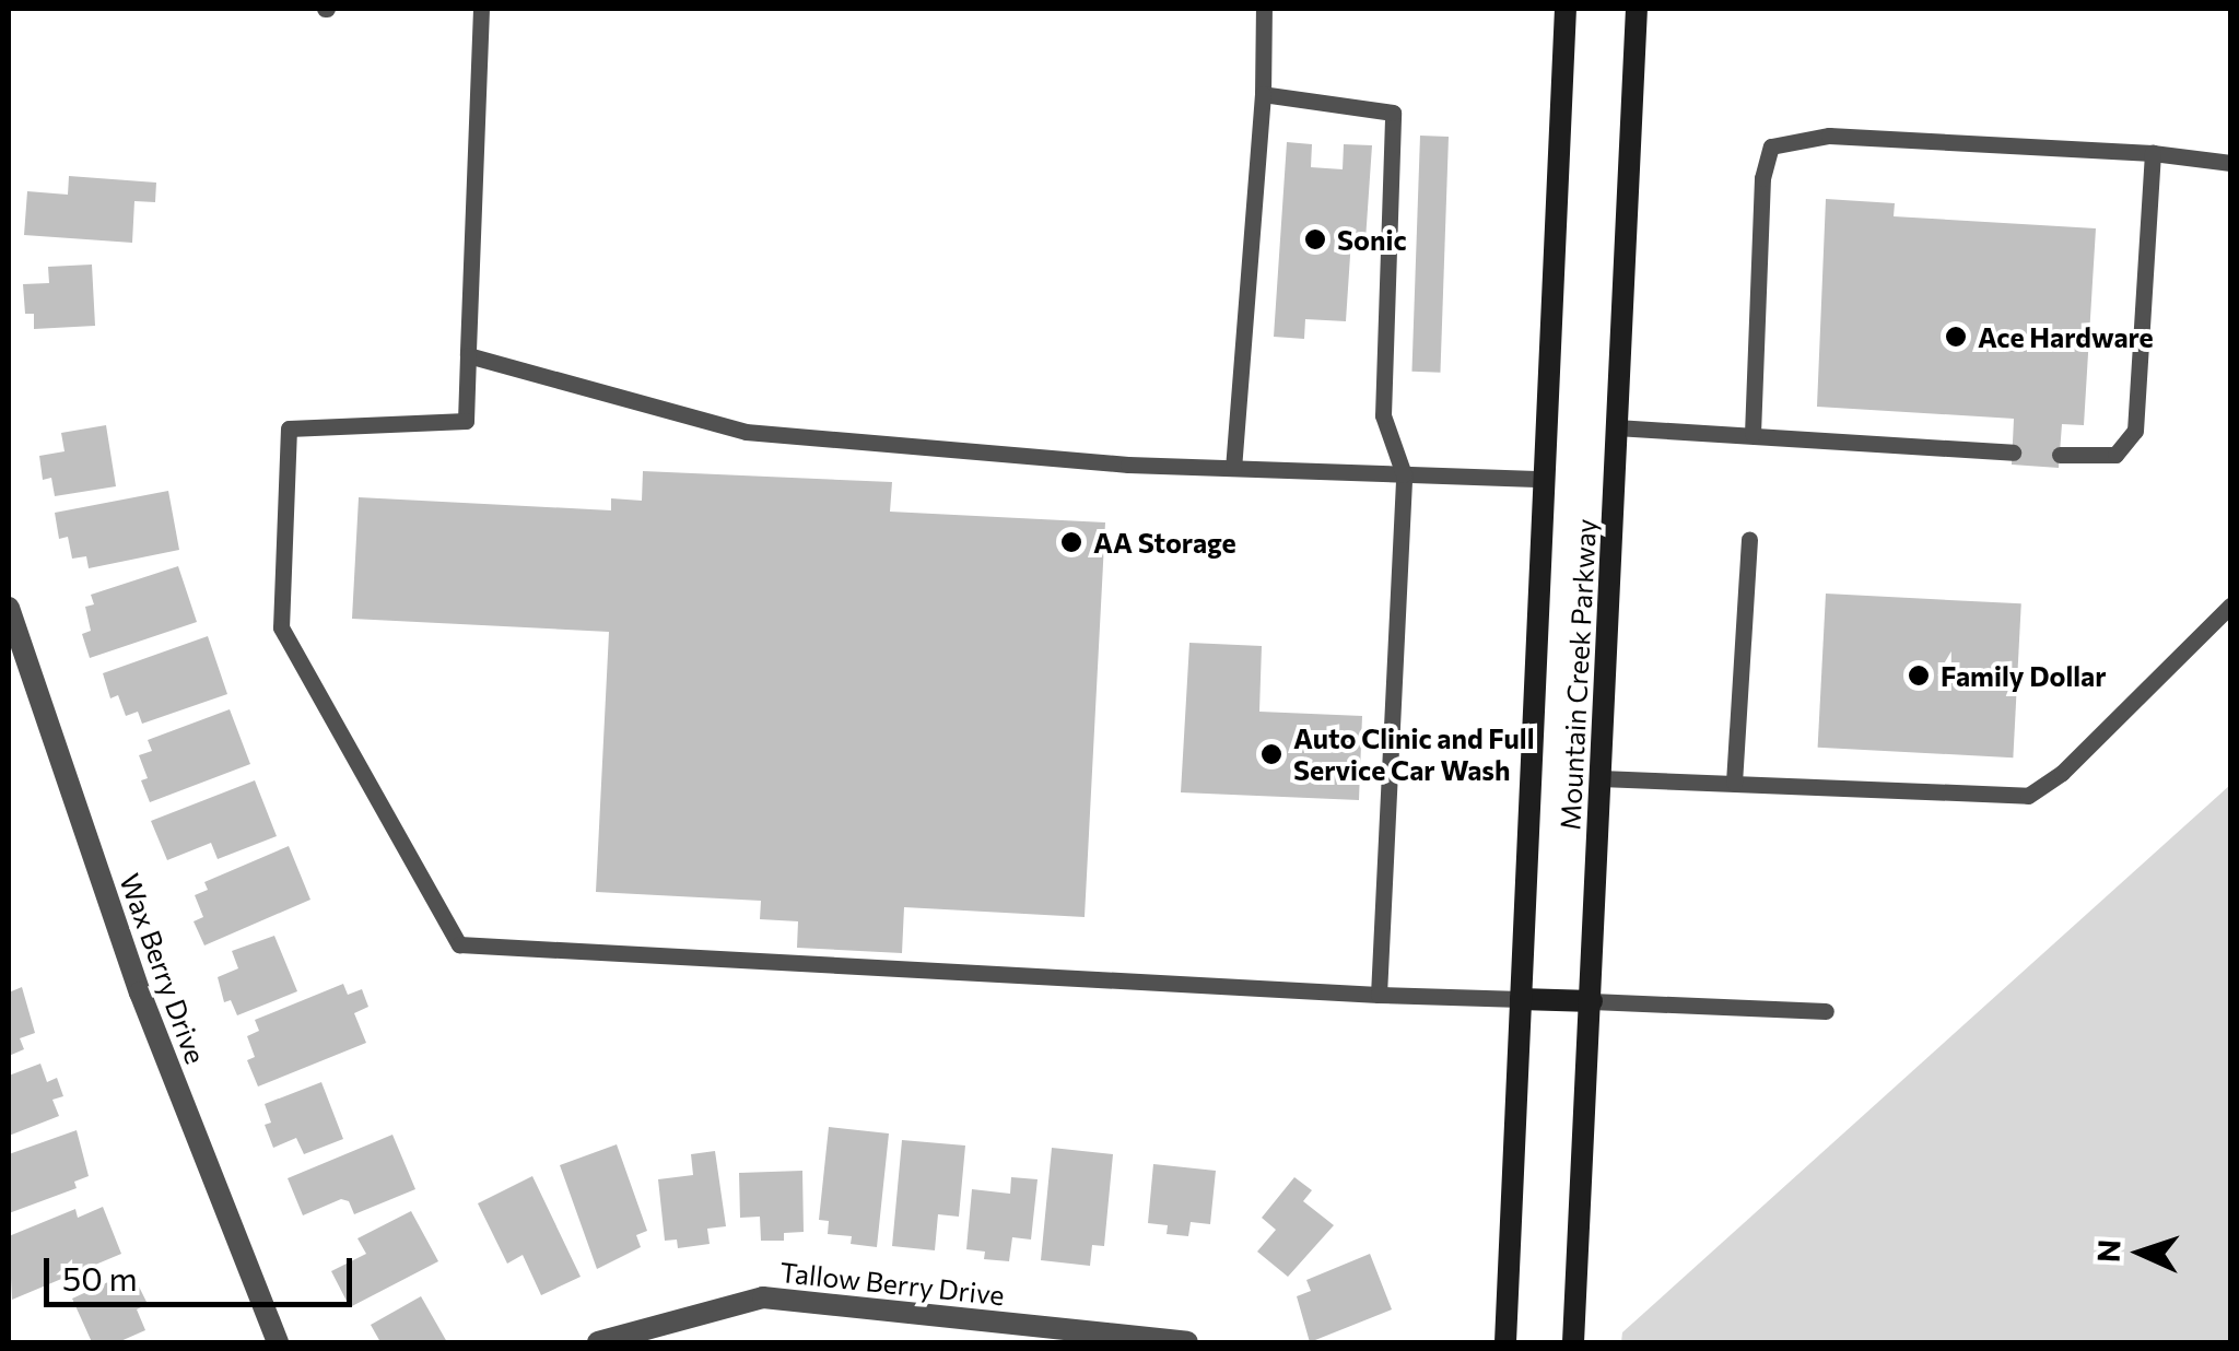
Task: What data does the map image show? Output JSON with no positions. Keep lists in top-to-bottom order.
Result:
{
  "streets": {
    "main road": ["Mountain Creek Parkway"],
    "street": ["Wax Berry Drive", "Tallow Berry Drive"]
  },
  "places": [
    "Sonic",
    "Ace Hardware",
    "AA Storage",
    "Family Dollar",
    "Auto Clinic and Full Service Car Wash"
  ],
  "scale_bar": "50 m",
  "north": "left"
}
